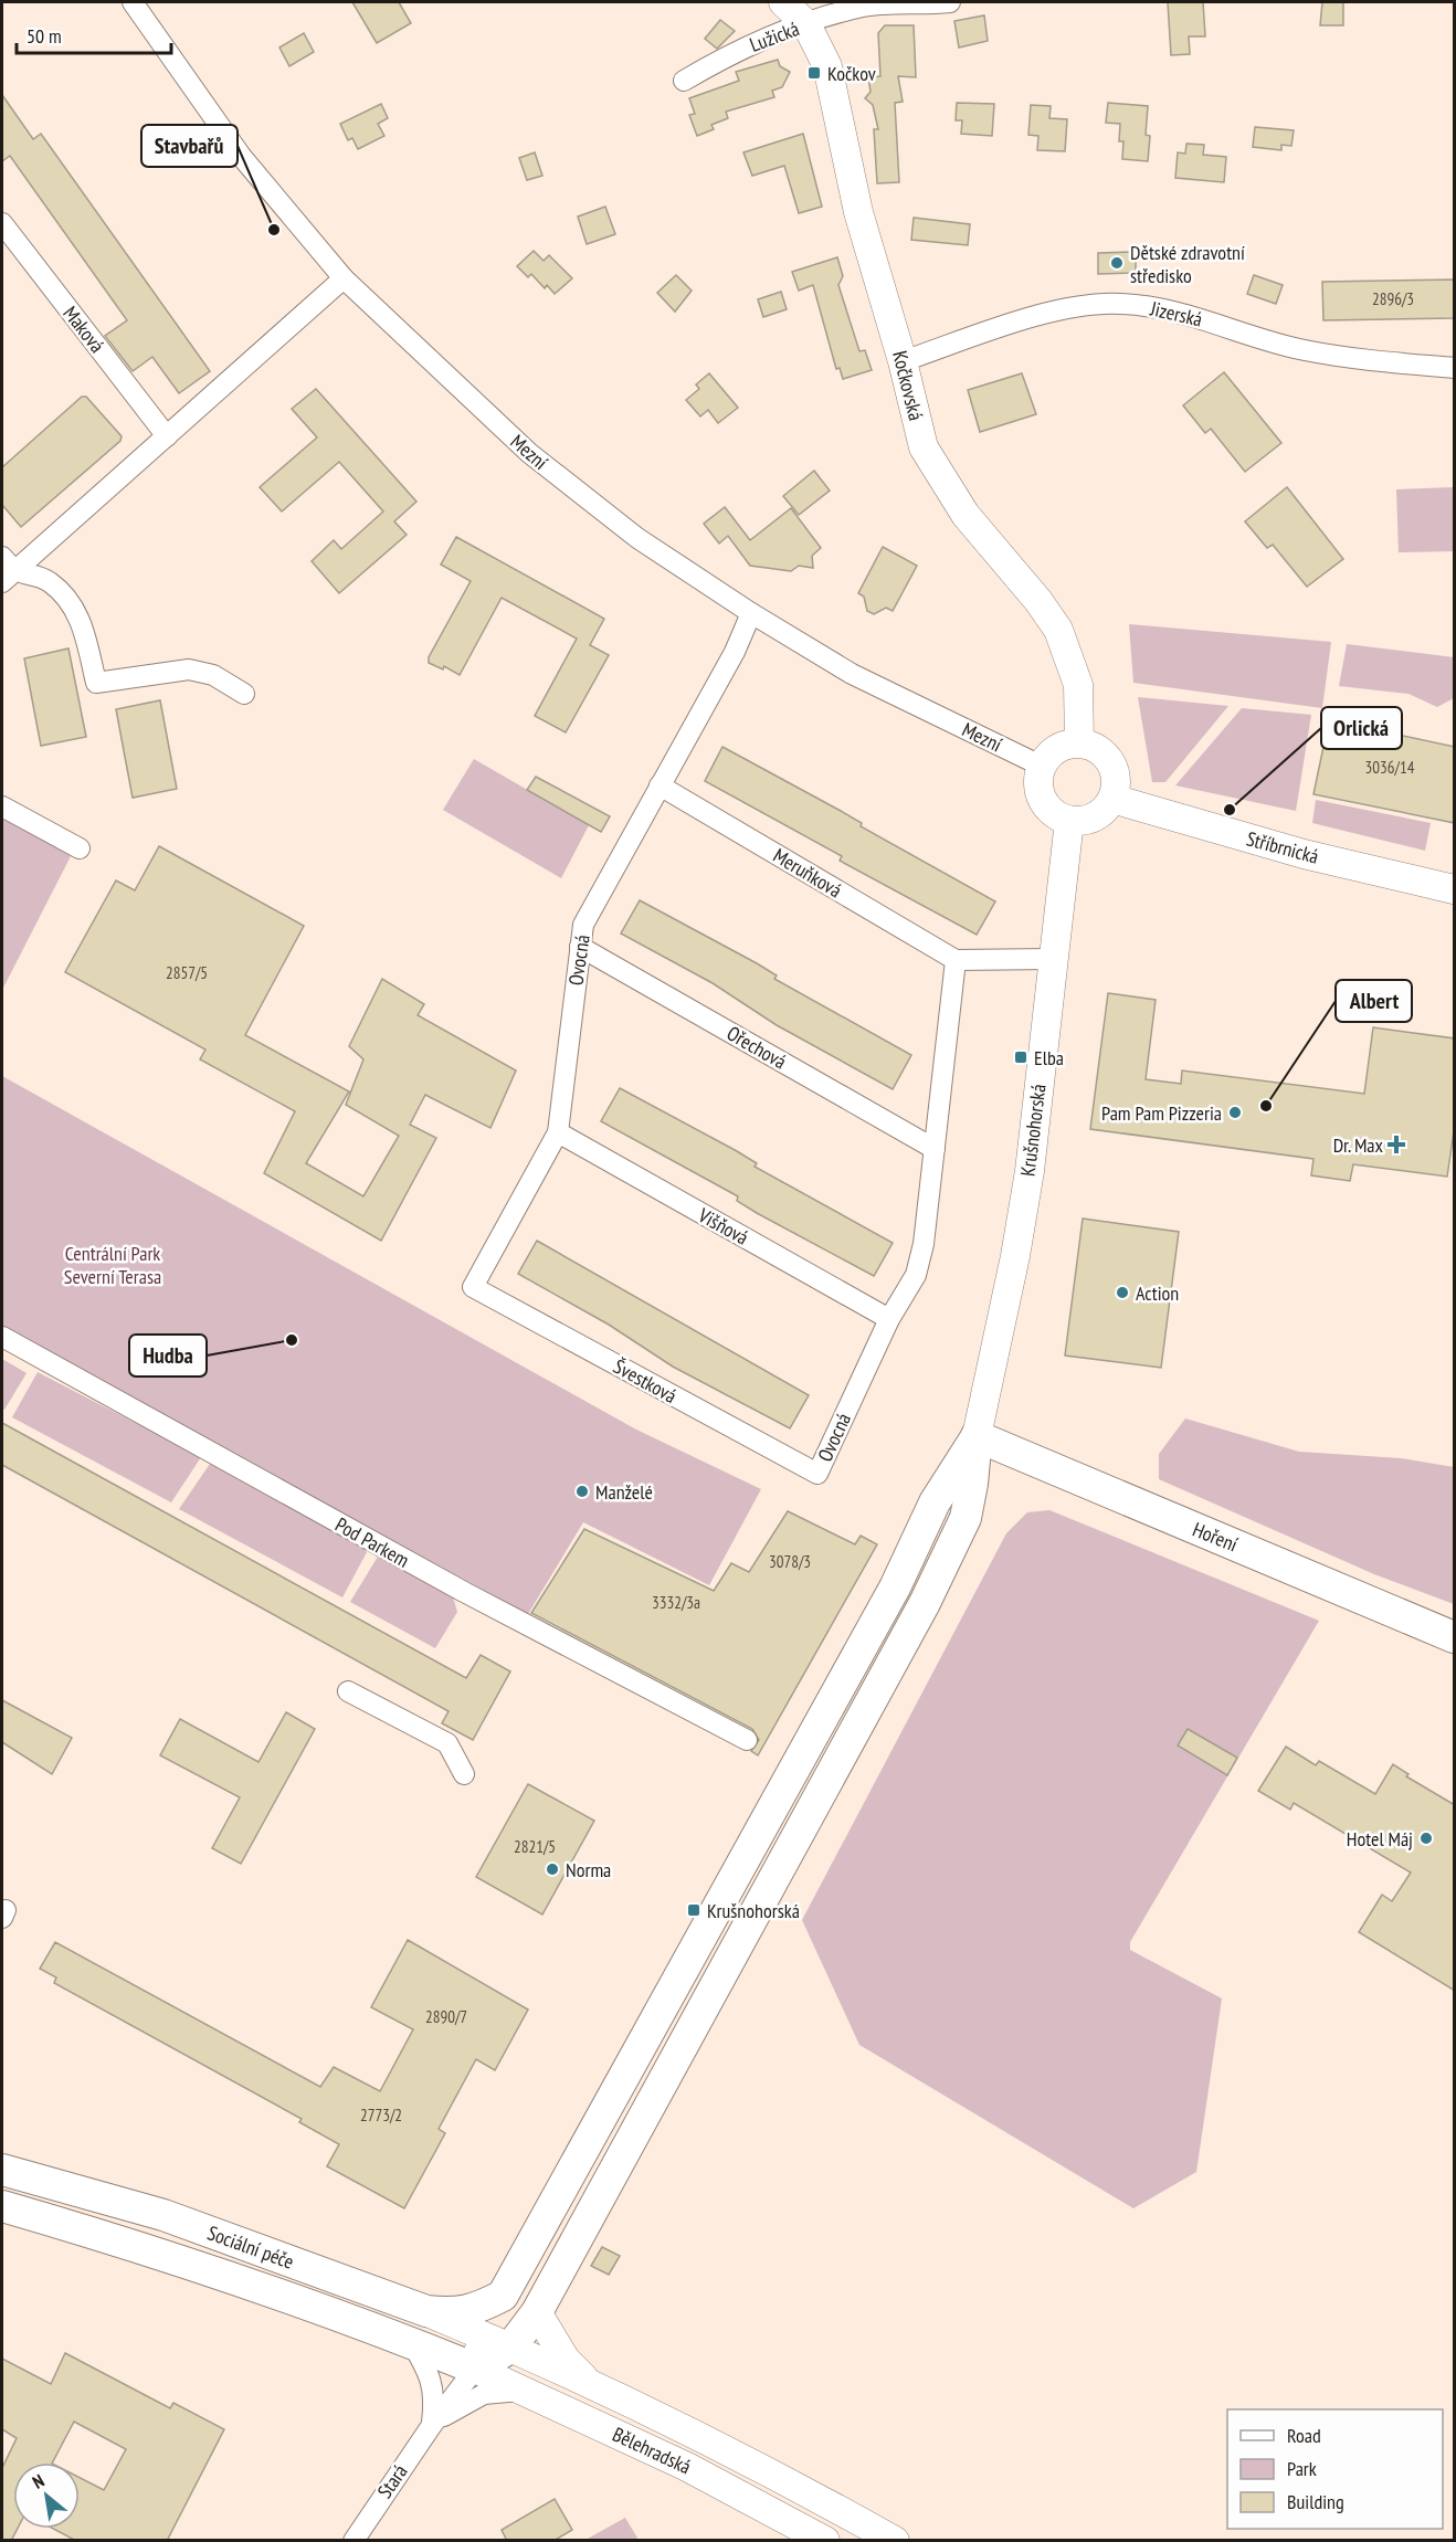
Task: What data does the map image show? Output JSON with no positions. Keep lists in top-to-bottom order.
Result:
{
  "streets": {
    "main road": ["Krušnohorská", "Hoření", "Sociální péče"],
    "street": [
      "Lužická",
      "Jizerská",
      "Maková",
      "Kočkovská",
      "Mezní",
      "Stříbrnická",
      "Meruňková",
      "Ovocná",
      "Ořechová",
      "Višňová",
      "Švestková",
      "Pod Parkem",
      "Bělehradská",
      "Stará"
    ]
  },
  "crossings": [
    ["Lužická", "Kočkovská"],
    ["Jizerská", "Kočkovská"],
    ["Kočkovská", "Mezní"],
    ["Kočkovská", "Stříbrnická"],
    ["Kočkovská", "Krušnohorská"],
    ["Mezní", "Stříbrnická"],
    ["Mezní", "Ovocná"],
    ["Mezní", "Krušnohorská"],
    ["Stříbrnická", "Krušnohorská"],
    ["Meruňková", "Ovocná"],
    ["Ovocná", "Ořechová"],
    ["Ovocná", "Višňová"],
    ["Ovocná", "Švestková"],
    ["Krušnohorská", "Hoření"],
    ["Krušnohorská", "Sociální péče"],
    ["Krušnohorská", "Bělehradská"],
    ["Sociální péče", "Bělehradská"],
    ["Sociální péče", "Stará"],
    ["Bělehradská", "Stará"]
  ],
  "parks": ["Centrální Park Severní Terasa"],
  "places": {
    "transit": ["Kočkov", "Elba", "Krušnohorská"],
    "other": [
      "Stavbařů",
      "Dětské zdravotní středisko",
      "Orlická",
      "Albert",
      "Pam Pam Pizzeria",
      "Action",
      "Hudba",
      "Manželé",
      "Hotel Máj",
      "Norma"
    ],
    "health": ["Dr. Max"]
  },
  "house_numbers": [
    "2896/3",
    "3036/14",
    "2857/5",
    "3078/3",
    "3332/3a",
    "2821/5",
    "2890/7",
    "2773/2"
  ],
  "legend": ["Road", "Park", "Building"],
  "scale_bar": "50 m",
  "north": "top left"
}
